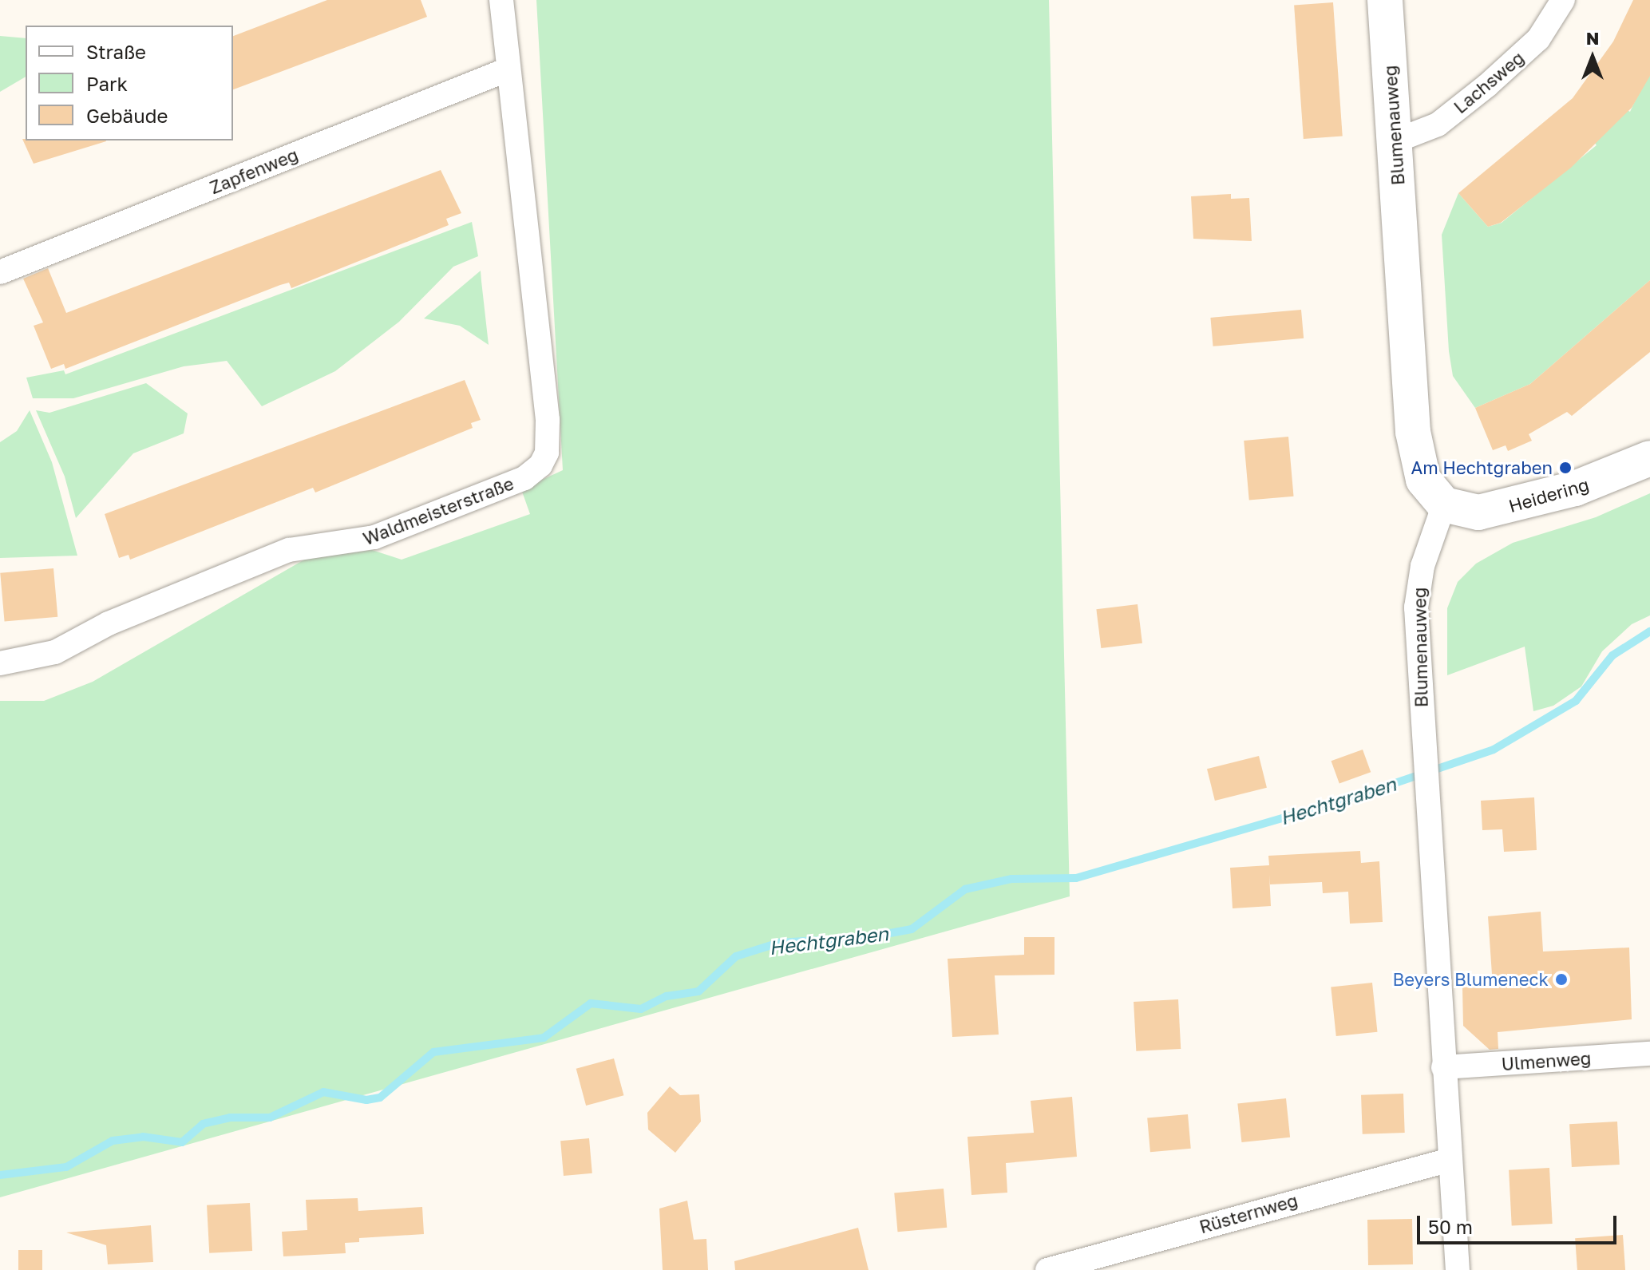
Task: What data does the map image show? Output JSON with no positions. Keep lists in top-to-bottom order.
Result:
{
  "streets": {
    "street": [
      "Lachsweg",
      "Blumenauweg",
      "Zapfenweg",
      "Heidering",
      "Waldmeisterstraße",
      "Ulmenweg",
      "Rüsternweg"
    ]
  },
  "crossings": [
    ["Lachsweg", "Blumenauweg"],
    ["Blumenauweg", "Heidering"],
    ["Blumenauweg", "Ulmenweg"],
    ["Blumenauweg", "Rüsternweg"],
    ["Zapfenweg", "Waldmeisterstraße"]
  ],
  "water": ["Hechtgraben"],
  "places": ["Am Hechtgraben", "Beyers Blumeneck"],
  "legend": ["Straße", "Park", "Gebäude"],
  "scale_bar": "50 m",
  "north": "top"
}
